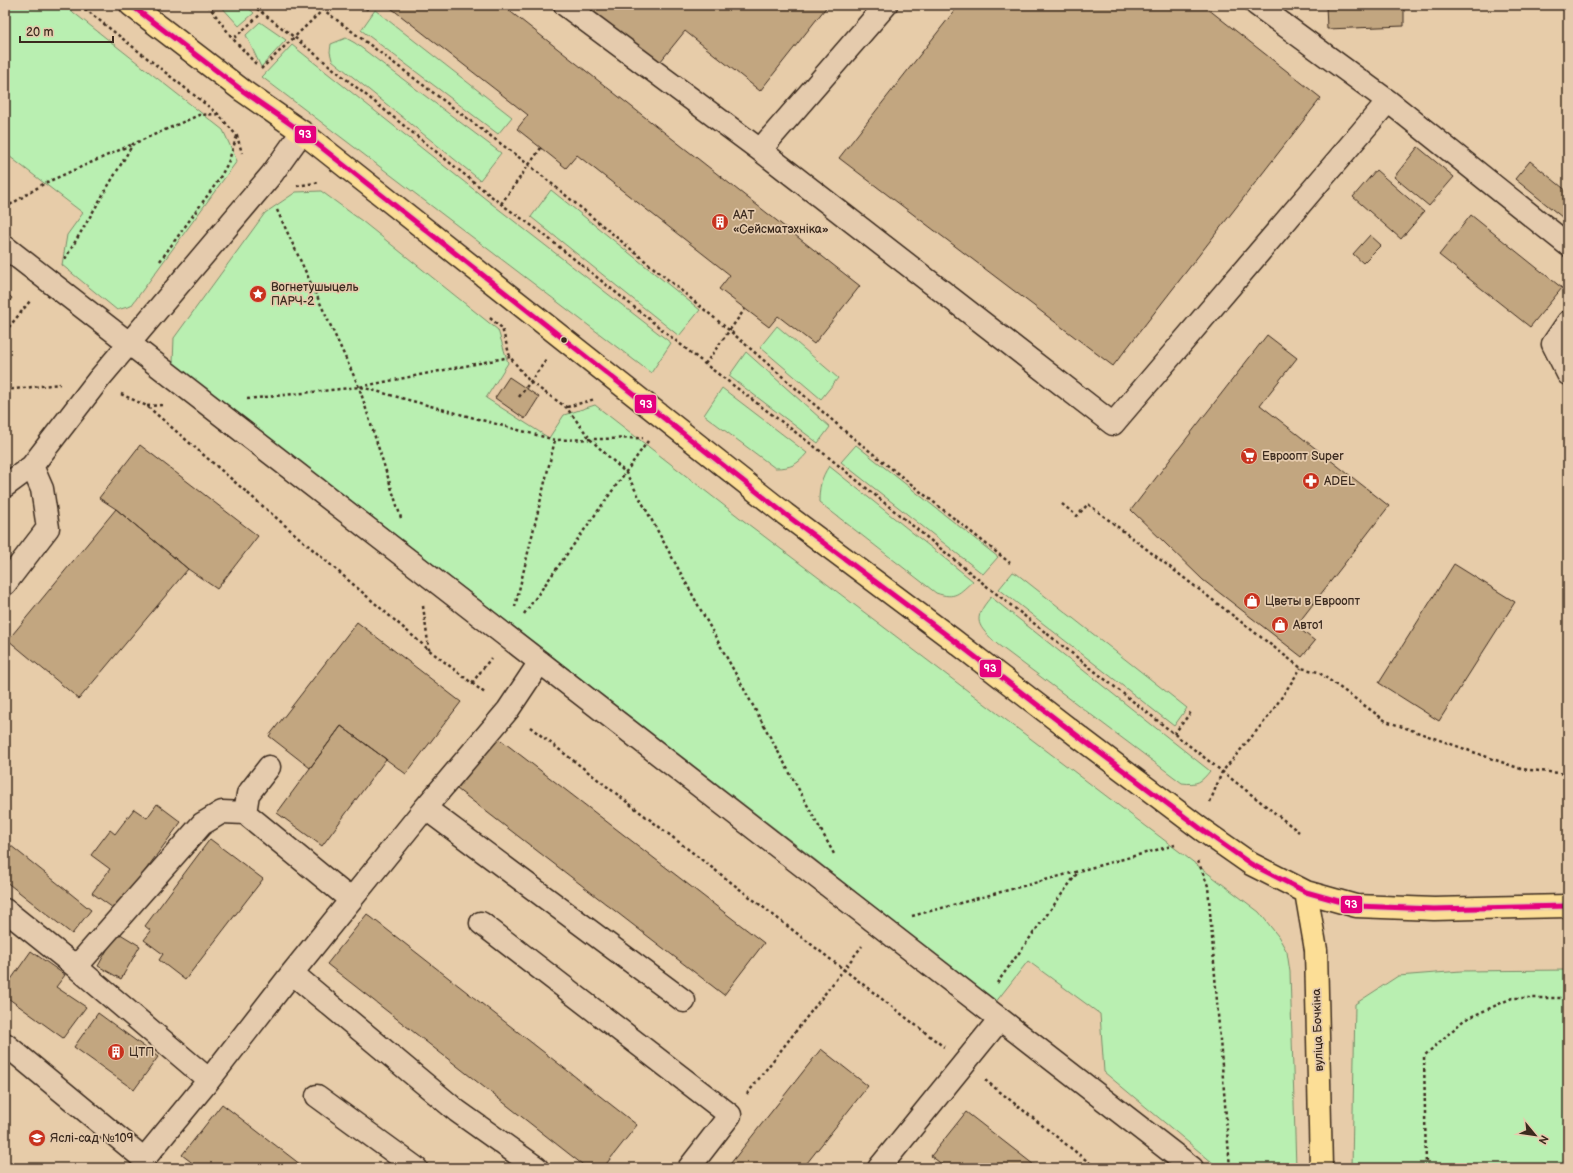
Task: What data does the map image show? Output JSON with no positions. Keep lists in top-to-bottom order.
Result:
{
  "streets": {
    "main road": ["вуліца Бочкіна"]
  },
  "places": {
    "building": ["ААТ «Сейсматэхніка»", "ЦТП"],
    "place": ["Вогнетушыцель ПАРЧ-2"],
    "supermarket": ["Евроопт Super"],
    "pharmacy": ["ADEL"],
    "shop": ["Цветы в Евроопт", "Авто1"],
    "school or university": ["Яслі-сад №109"]
  },
  "lines": ["transit line 93"],
  "scale_bar": "20 m",
  "north": "bottom right"
}
